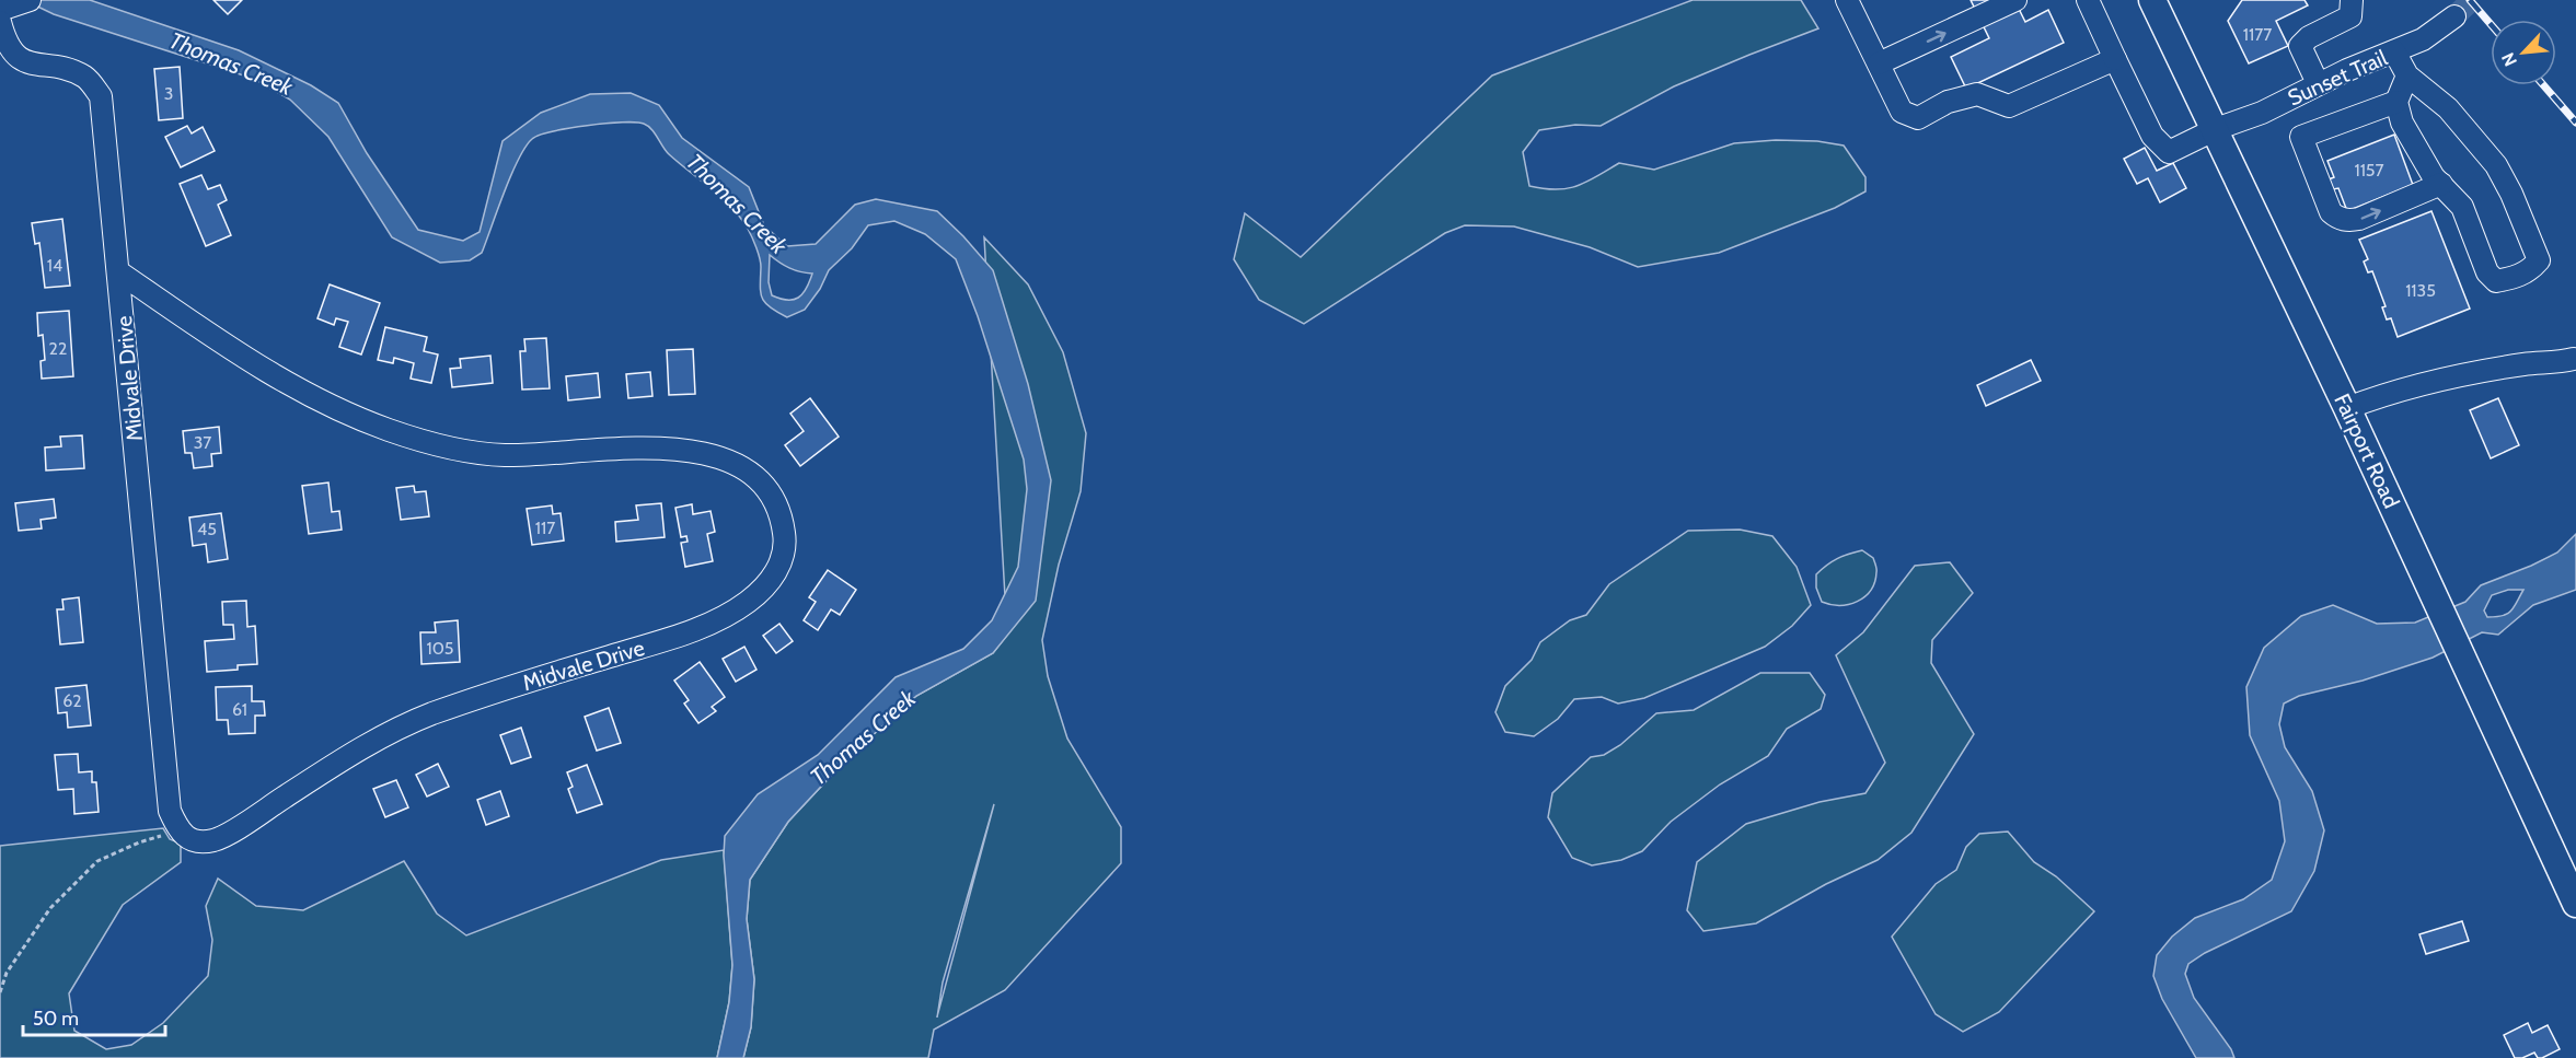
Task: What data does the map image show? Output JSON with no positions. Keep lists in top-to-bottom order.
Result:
{
  "streets": {
    "main road": ["Fairport Road"],
    "street": ["Sunset Trail", "Midvale Drive"]
  },
  "crossings": [
    ["Sunset Trail", "Fairport Road"]
  ],
  "water": ["Thomas Creek"],
  "house_numbers": [
    "1177",
    "3",
    "1157",
    "14",
    "1135",
    "22",
    "37",
    "117",
    "45",
    "105",
    "62",
    "61"
  ],
  "scale_bar": "50 m",
  "north": "bottom left"
}
